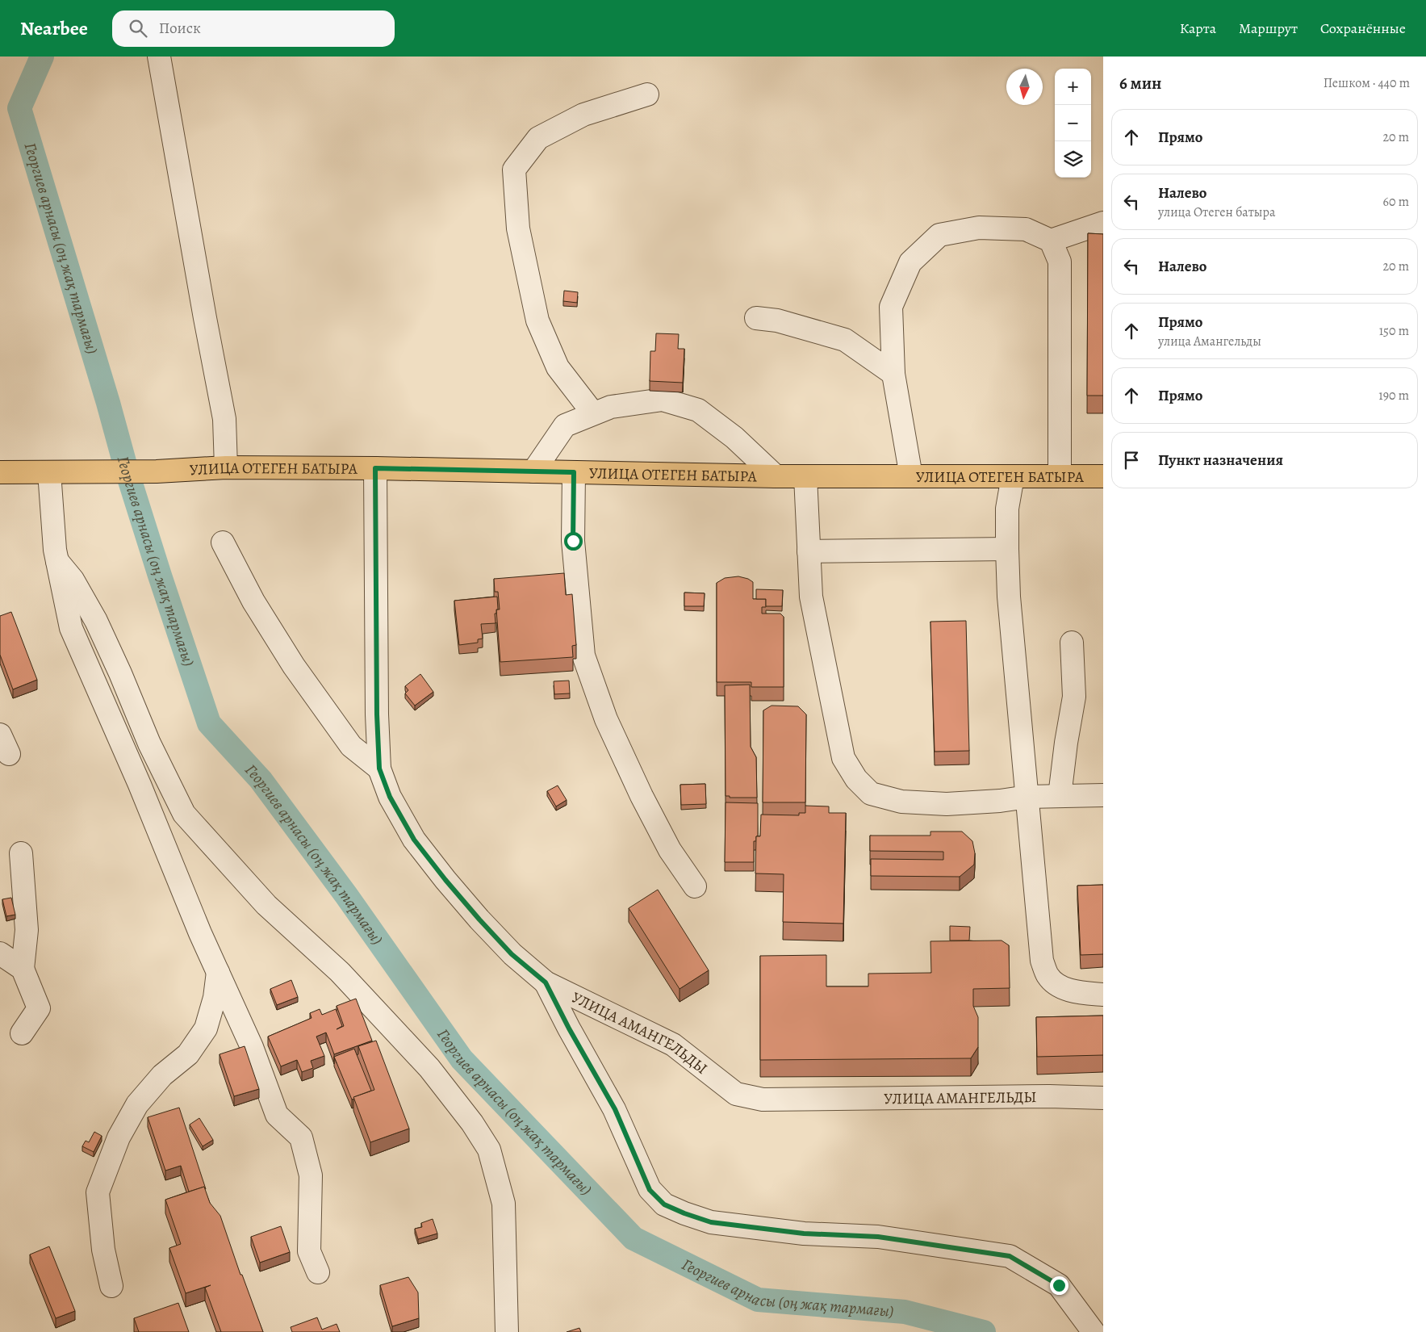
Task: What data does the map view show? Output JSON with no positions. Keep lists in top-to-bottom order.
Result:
{
  "streets": {
    "main road": ["УЛИЦА ОТЕГЕН БАТЫРА"],
    "street": ["УЛИЦА АМАНГЕЛЬДЫ"]
  },
  "crossings": [
    ["УЛИЦА ОТЕГЕН БАТЫРА", "УЛИЦА АМАНГЕЛЬДЫ"]
  ],
  "water": ["Георгиев арнасы (оң жақ тармағы)"],
  "north": "bottom",
  "page": {
    "header": "Nearbee",
    "search": "Поиск",
    "nav": ["Карта", "Маршрут", "Сохранённые"],
    "heading": ["6 мин", "Пешком · 440 m"],
    "map_buttons": ["+", "−"],
    "list": [
      ["Прямо", "20 m"],
      ["Налево", "улица Отеген батыра", "60 m"],
      ["Налево", "20 m"],
      ["Прямо", "улица Амангельды", "150 m"],
      ["Прямо", "190 m"],
      "Пункт назначения"
    ]
  }
}
